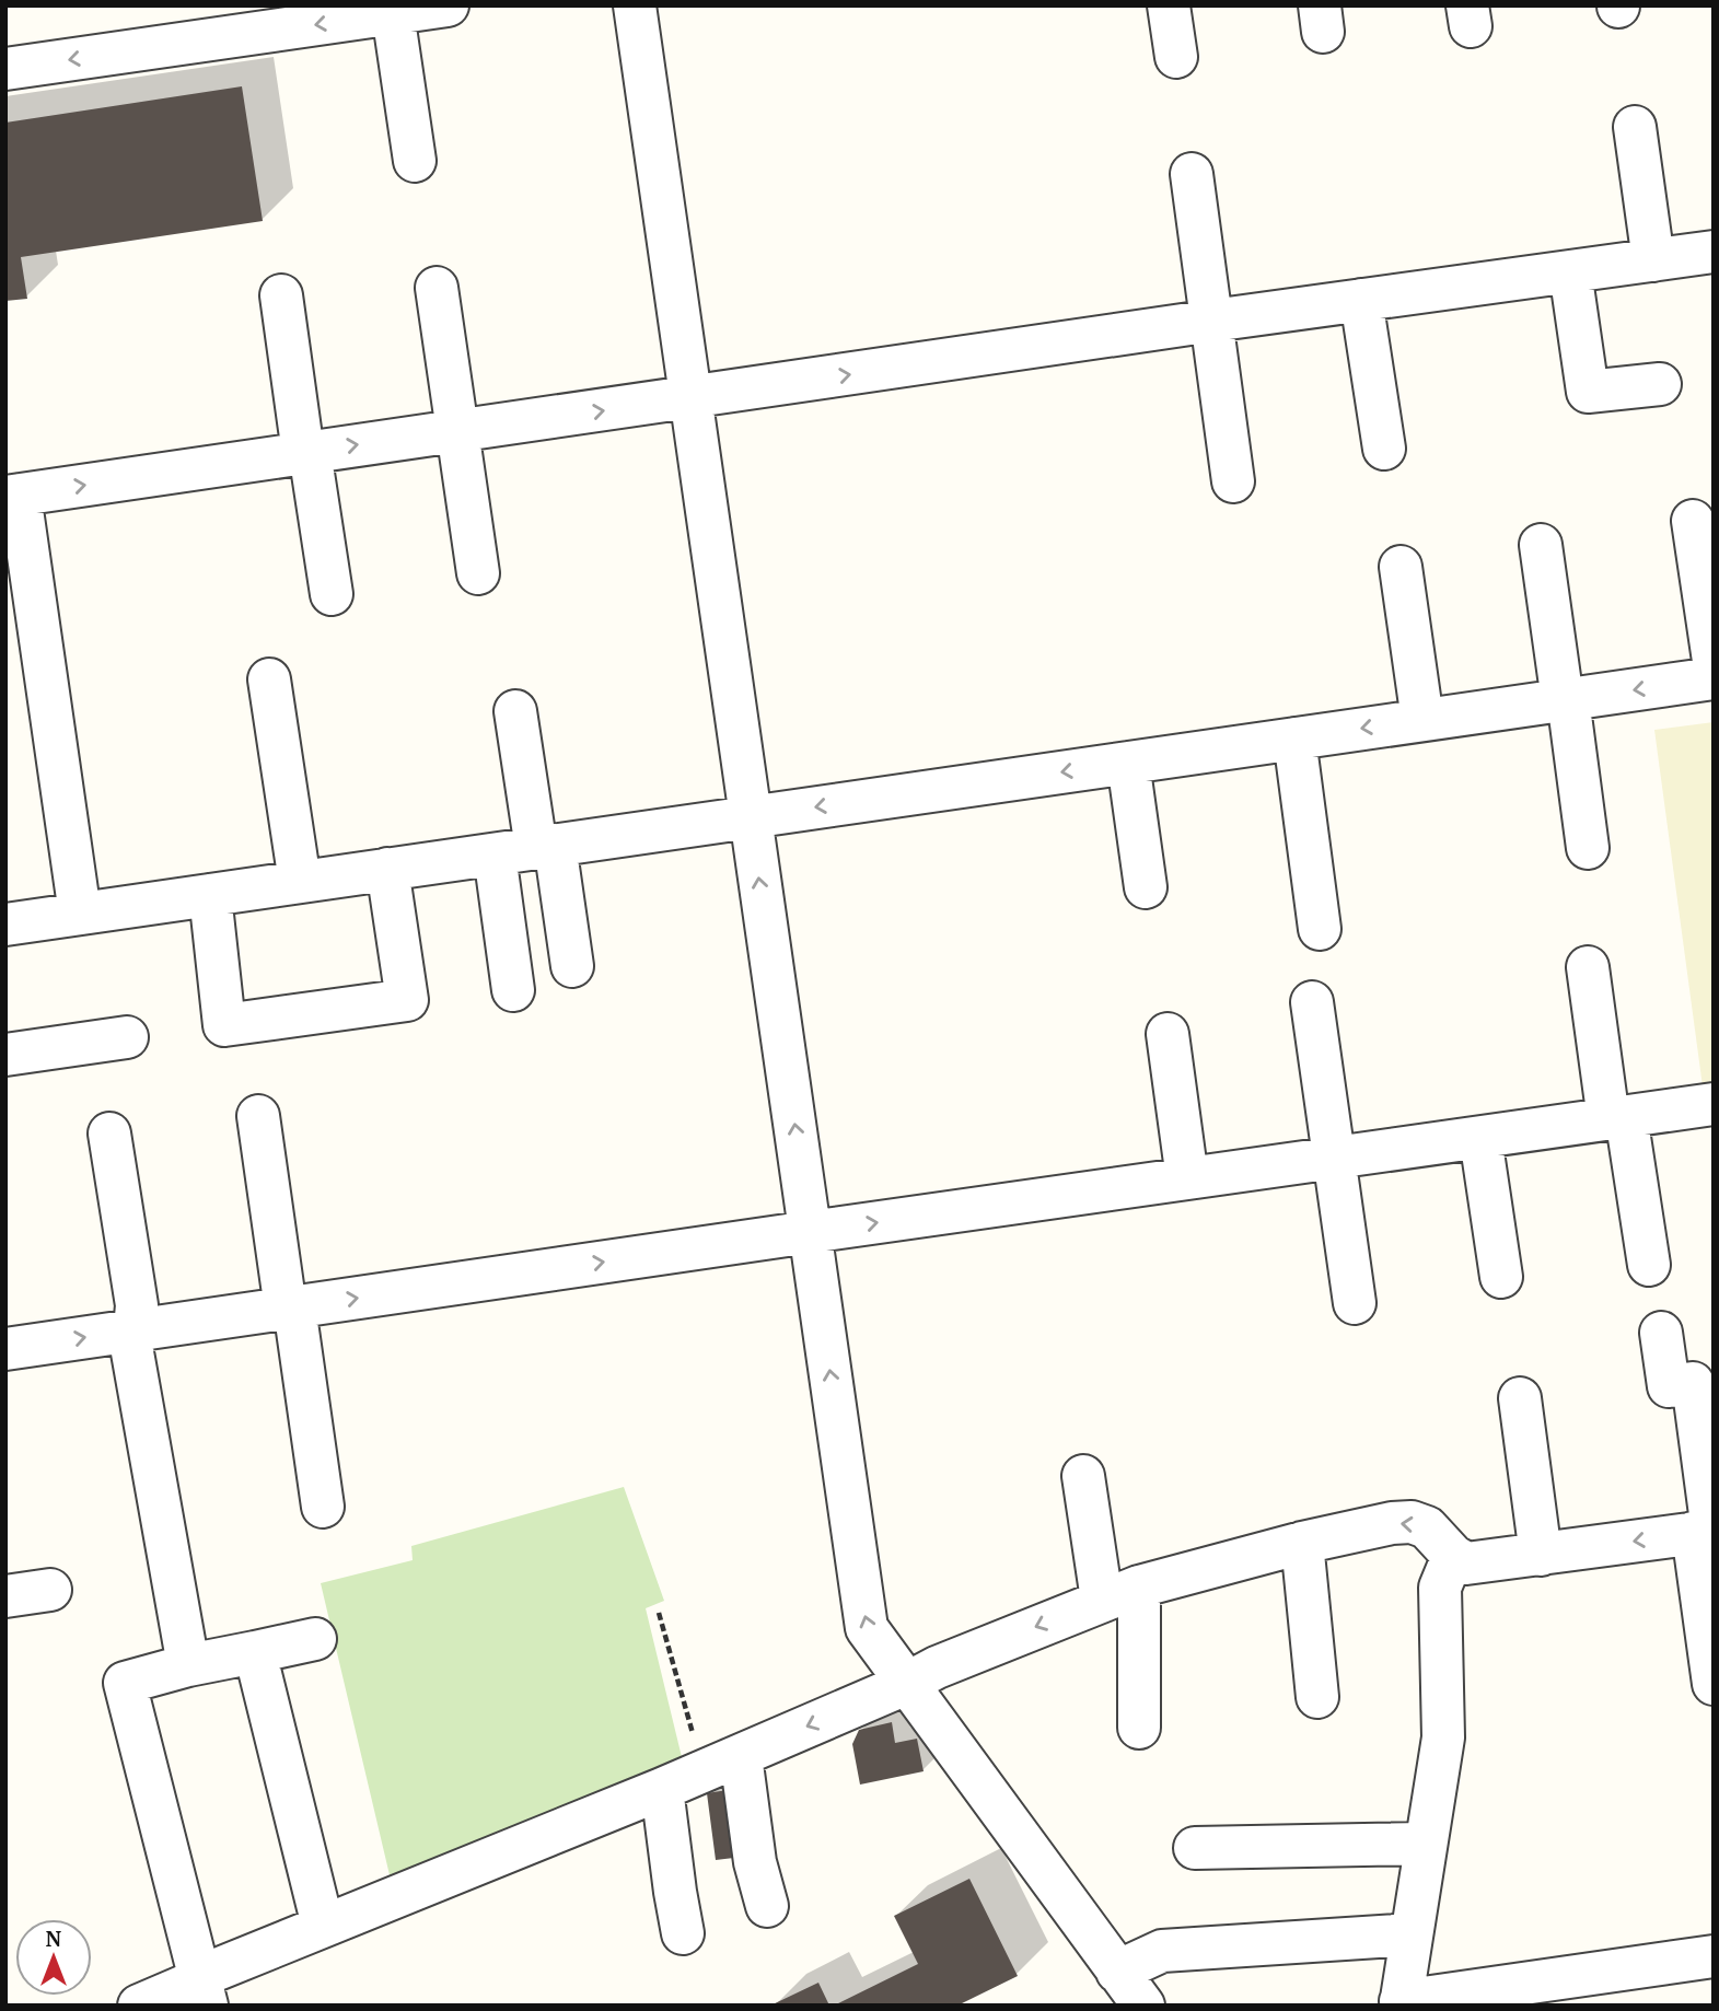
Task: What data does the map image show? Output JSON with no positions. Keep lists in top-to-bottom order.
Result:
{
  "north": "top"
}
